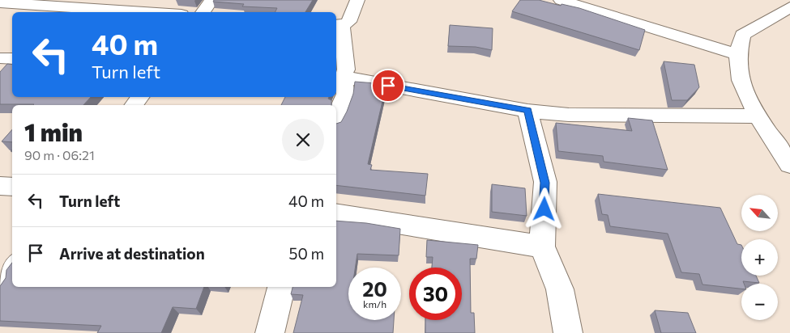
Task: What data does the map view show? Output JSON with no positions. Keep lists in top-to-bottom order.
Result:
{
  "north": "top left",
  "page": {
    "turn": ["40 m", "Turn left"],
    "heading": ["1 min", "90 m · 06:21"],
    "list": [
      {
        "name": "Turn left",
        "value": "40 m"
      },
      {
        "name": "Arrive at destination",
        "value": "50 m"
      }
    ],
    "map_buttons": ["+", "−"],
    "speed": "20 km/h",
    "limit": "30"
  }
}
